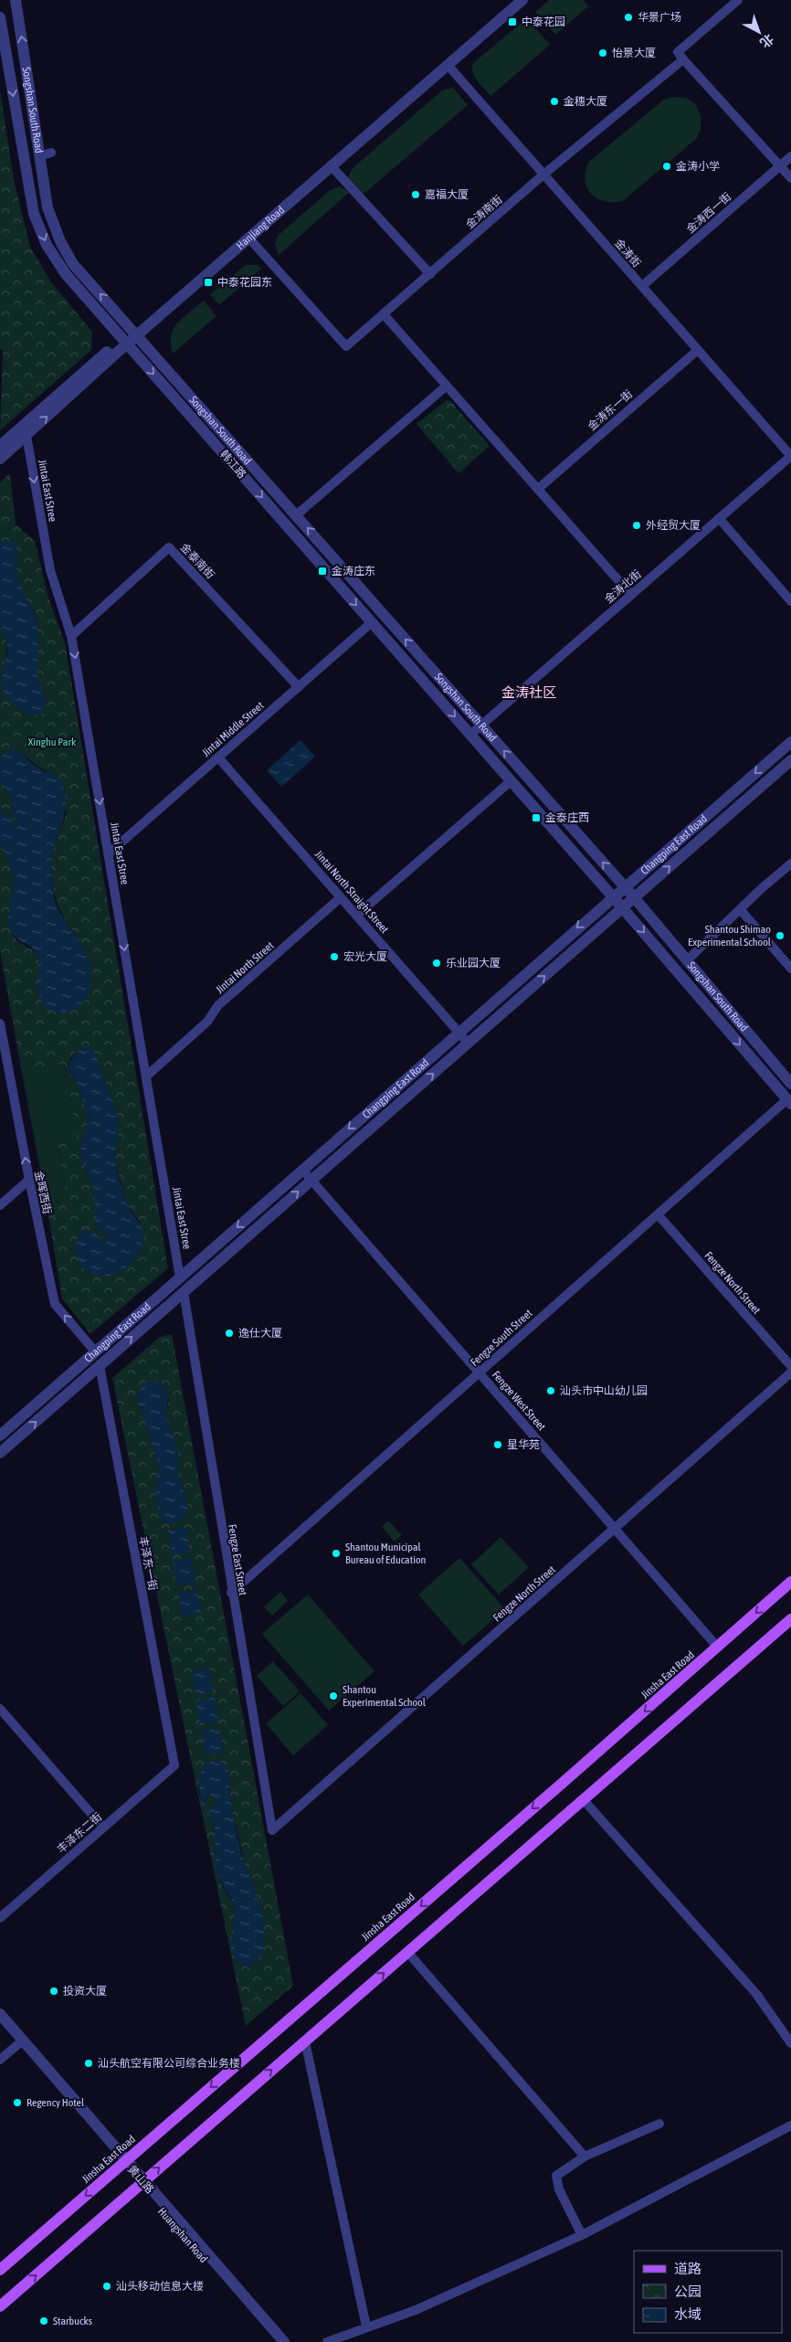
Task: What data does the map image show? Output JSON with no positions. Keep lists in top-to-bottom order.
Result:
{
  "streets": {
    "main road": ["Jinsha East Road"],
    "street": [
      "Songshan South Road",
      "金涛南街",
      "金涛西一街",
      "Hanjiang Road",
      "金涛街",
      "金涛东一街",
      "韩江路",
      "Jintai East Stree",
      "金泰南街",
      "金涛北街",
      "Jintai Middle Street",
      "Changping East Road",
      "Jintai North Straight Street",
      "Jintai North Street",
      "金晖西街",
      "Fengze North Street",
      "Fengze South Street",
      "Fengze West Street",
      "Fengze East Street",
      "丰泽东一街",
      "丰泽东二街",
      "黄山路",
      "Huangshan Road"
    ]
  },
  "crossings": [
    ["Songshan South Road", "Hanjiang Road"],
    ["Songshan South Road", "韩江路"],
    ["Songshan South Road", "金涛北街"],
    ["Songshan South Road", "Jintai Middle Street"],
    ["Songshan South Road", "Changping East Road"],
    ["Songshan South Road", "Fengze South Street"],
    ["金涛南街", "Hanjiang Road"],
    ["金涛南街", "金涛街"],
    ["金涛西一街", "金涛街"],
    ["Hanjiang Road", "金涛街"],
    ["Hanjiang Road", "韩江路"],
    ["Hanjiang Road", "Jintai East Stree"],
    ["金涛街", "金涛东一街"],
    ["金涛街", "金涛北街"],
    ["Jintai East Stree", "金泰南街"],
    ["Jintai East Stree", "Jintai Middle Street"],
    ["Jintai East Stree", "Changping East Road"],
    ["Jintai East Stree", "Jintai North Street"],
    ["金泰南街", "Jintai Middle Street"],
    ["Jintai Middle Street", "Jintai North Straight Street"],
    ["Changping East Road", "Jintai North Straight Street"],
    ["Changping East Road", "金晖西街"],
    ["Changping East Road", "Fengze West Street"],
    ["Changping East Road", "Fengze East Street"],
    ["Changping East Road", "丰泽东一街"],
    ["Jintai North Straight Street", "Jintai North Street"],
    ["Fengze North Street", "Fengze South Street"],
    ["Fengze North Street", "Fengze West Street"],
    ["Fengze North Street", "Fengze East Street"],
    ["Fengze South Street", "Fengze West Street"],
    ["Fengze South Street", "Fengze East Street"],
    ["Fengze West Street", "Jinsha East Road"],
    ["丰泽东一街", "丰泽东二街"],
    ["Jinsha East Road", "黄山路"],
    ["Jinsha East Road", "Huangshan Road"],
    ["黄山路", "Huangshan Road"]
  ],
  "one_way": ["韩江路", "Jintai East Stree", "金晖西街"],
  "districts": ["金涛社区"],
  "parks": ["Xinghu Park"],
  "places": {
    "other": [
      "华景广场",
      "怡景大厦",
      "金穗大厦",
      "金涛小学",
      "嘉福大厦",
      "外经贸大厦",
      "Shantou Shimao Experimental School",
      "宏光大厦",
      "乐业园大厦",
      "逸仕大厦",
      "汕头市中山幼儿园",
      "星华苑",
      "Shantou Municipal Bureau of Education",
      "Shantou Experimental School",
      "投资大厦",
      "汕头航空有限公司综合业务楼",
      "Regency Hotel",
      "汕头移动信息大楼",
      "Starbucks"
    ],
    "transit": [
      "中泰花园",
      "中泰花园东",
      "金涛庄东",
      "金泰庄西"
    ]
  },
  "legend": ["道路", "公园", "水域"],
  "north": "bottom right"
}
